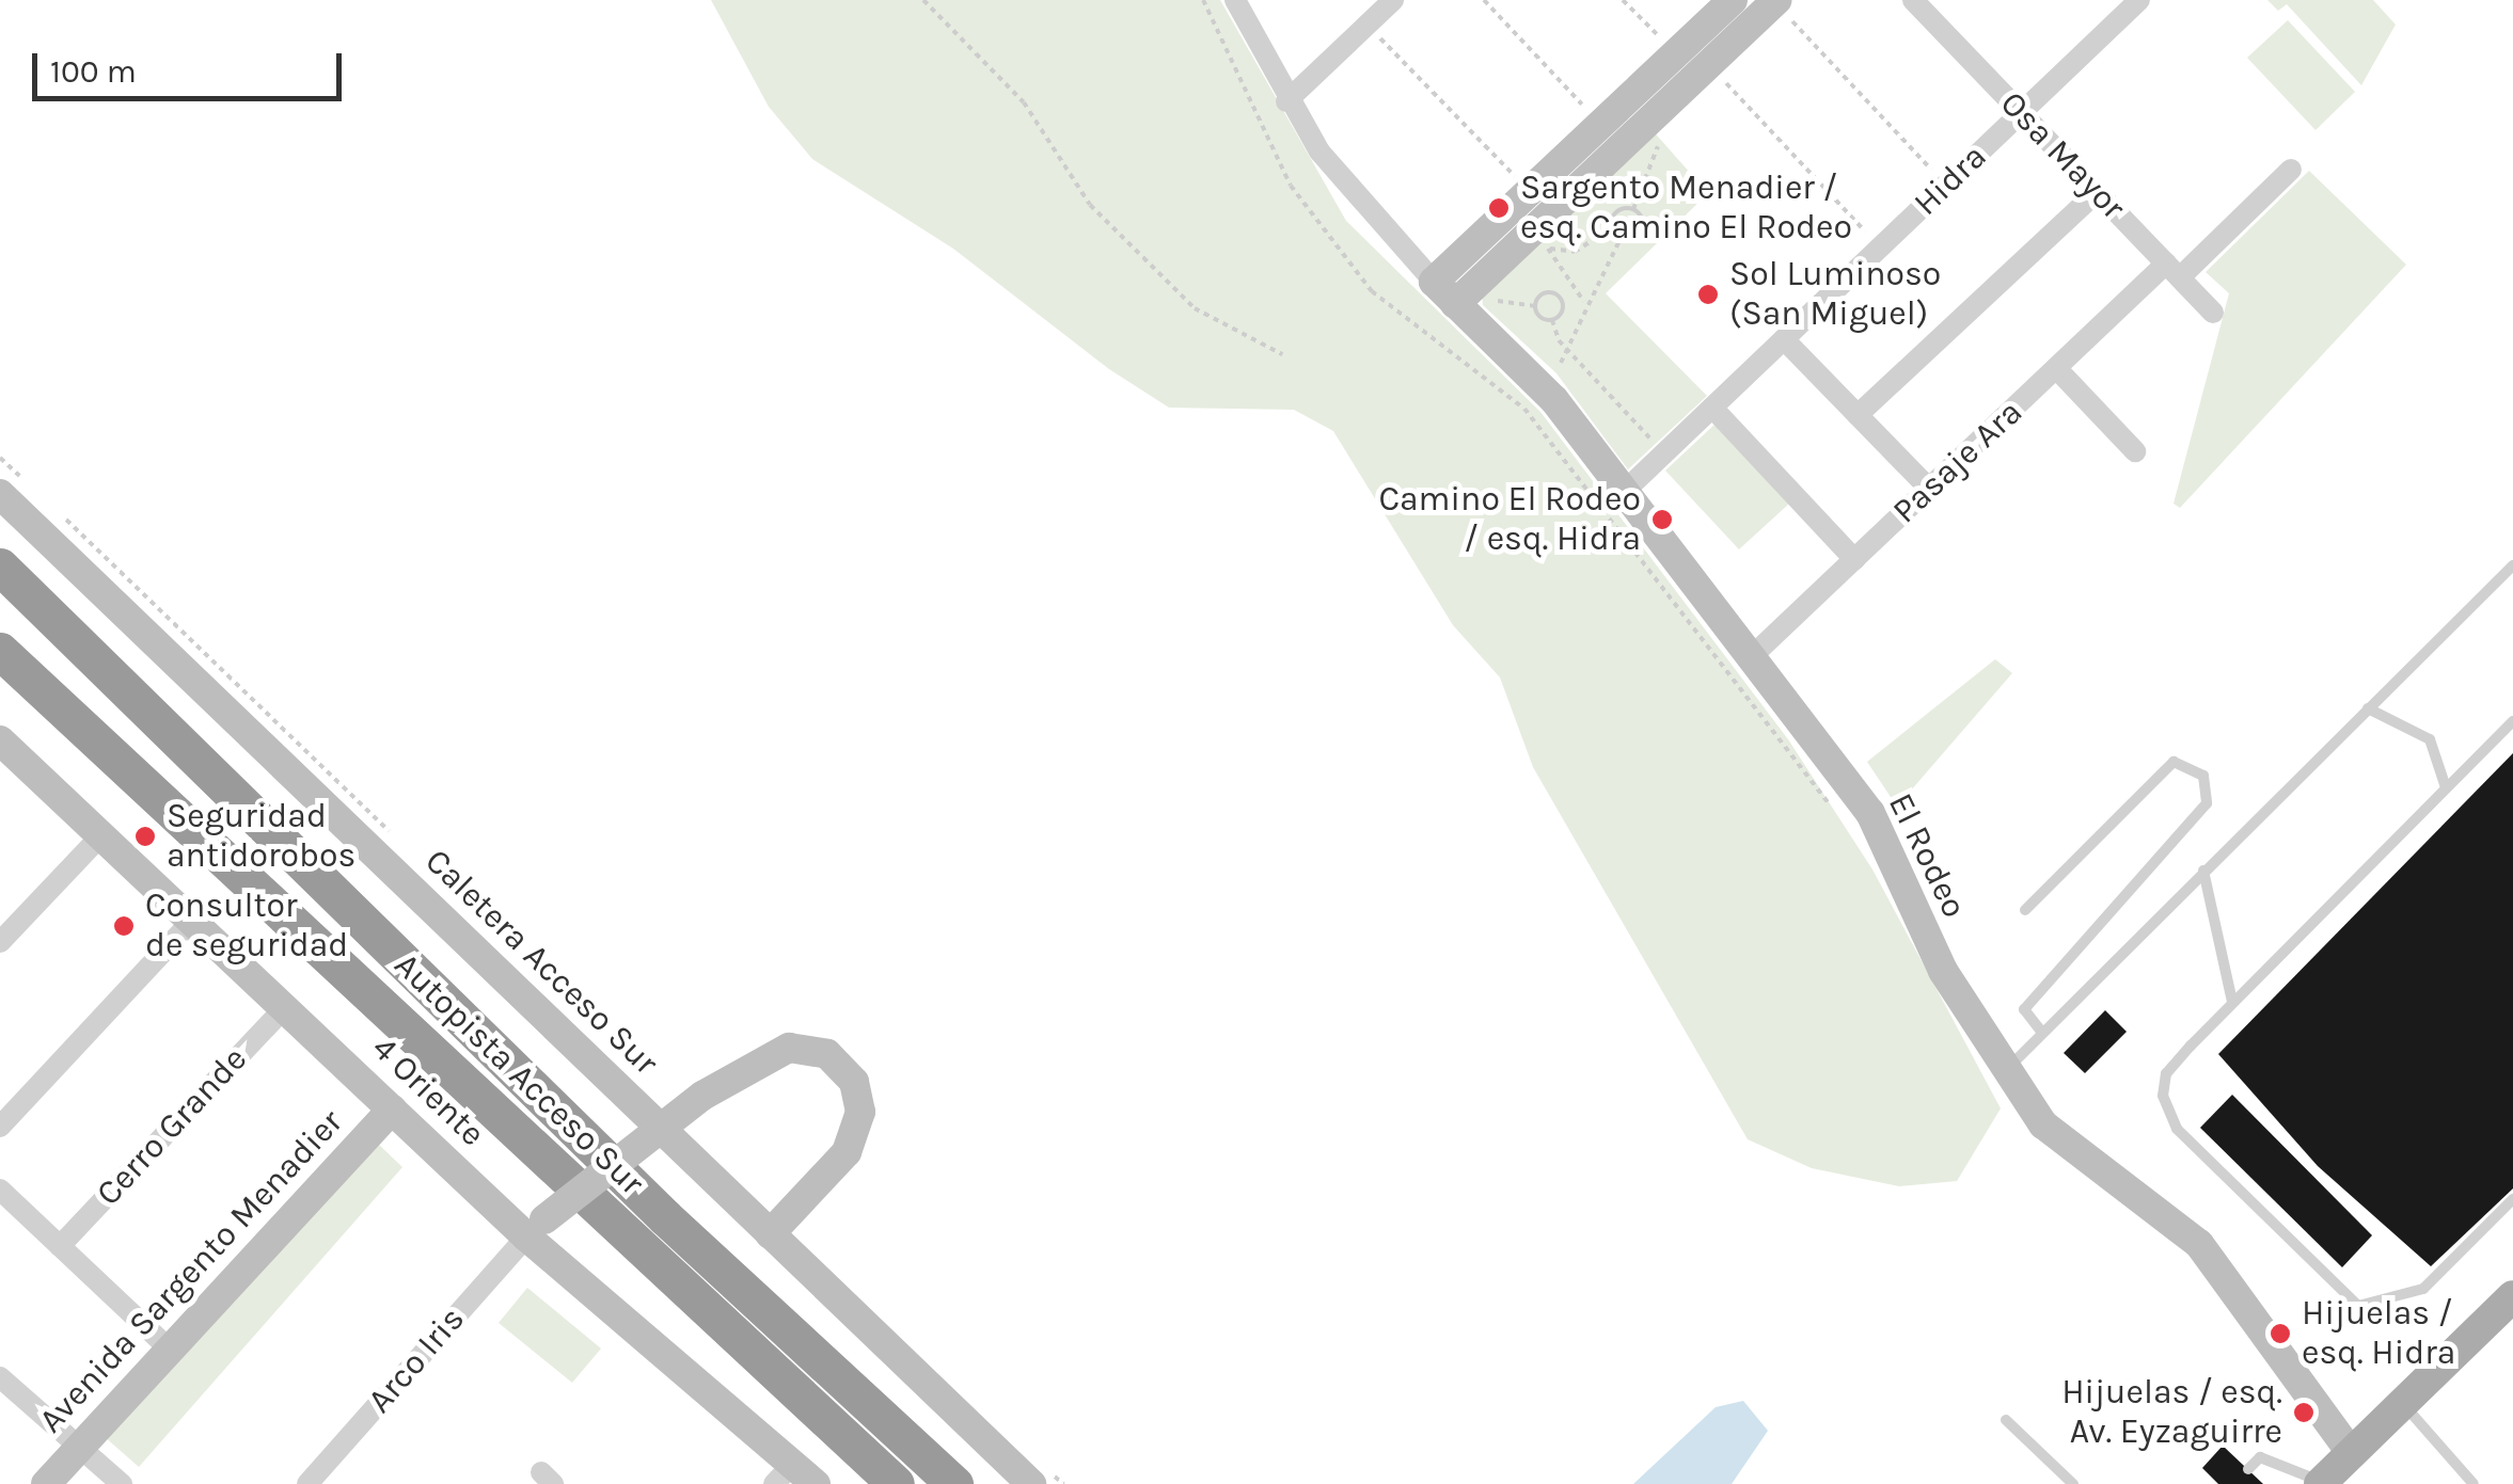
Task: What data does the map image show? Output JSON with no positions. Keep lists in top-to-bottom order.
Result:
{
  "streets": {
    "highway": ["Autopista Acceso Sur"],
    "main road": [
      "El Rodeo",
      "Caletera Acceso Sur",
      "4 Oriente",
      "Avenida Sargento Menadier"
    ],
    "street": [
      "Osa Mayor",
      "Hidra",
      "Pasaje Ara",
      "Cerro Grande",
      "Arco Iris"
    ]
  },
  "crossings": [
    ["Osa Mayor", "Hidra"],
    ["Osa Mayor", "Pasaje Ara"],
    ["Hidra", "El Rodeo"],
    ["Pasaje Ara", "El Rodeo"],
    ["4 Oriente", "Cerro Grande"],
    ["4 Oriente", "Avenida Sargento Menadier"],
    ["4 Oriente", "Arco Iris"]
  ],
  "places": [
    "Sargento Menadier / esq. Camino El Rodeo",
    "Sol Luminoso (San Miguel)",
    "Camino El Rodeo / esq. Hidra",
    "Seguridad antidorobos",
    "Consultor de seguridad",
    "Hijuelas / esq. Hidra",
    "Hijuelas / esq. Av. Eyzaguirre"
  ],
  "scale_bar": "100 m"
}
